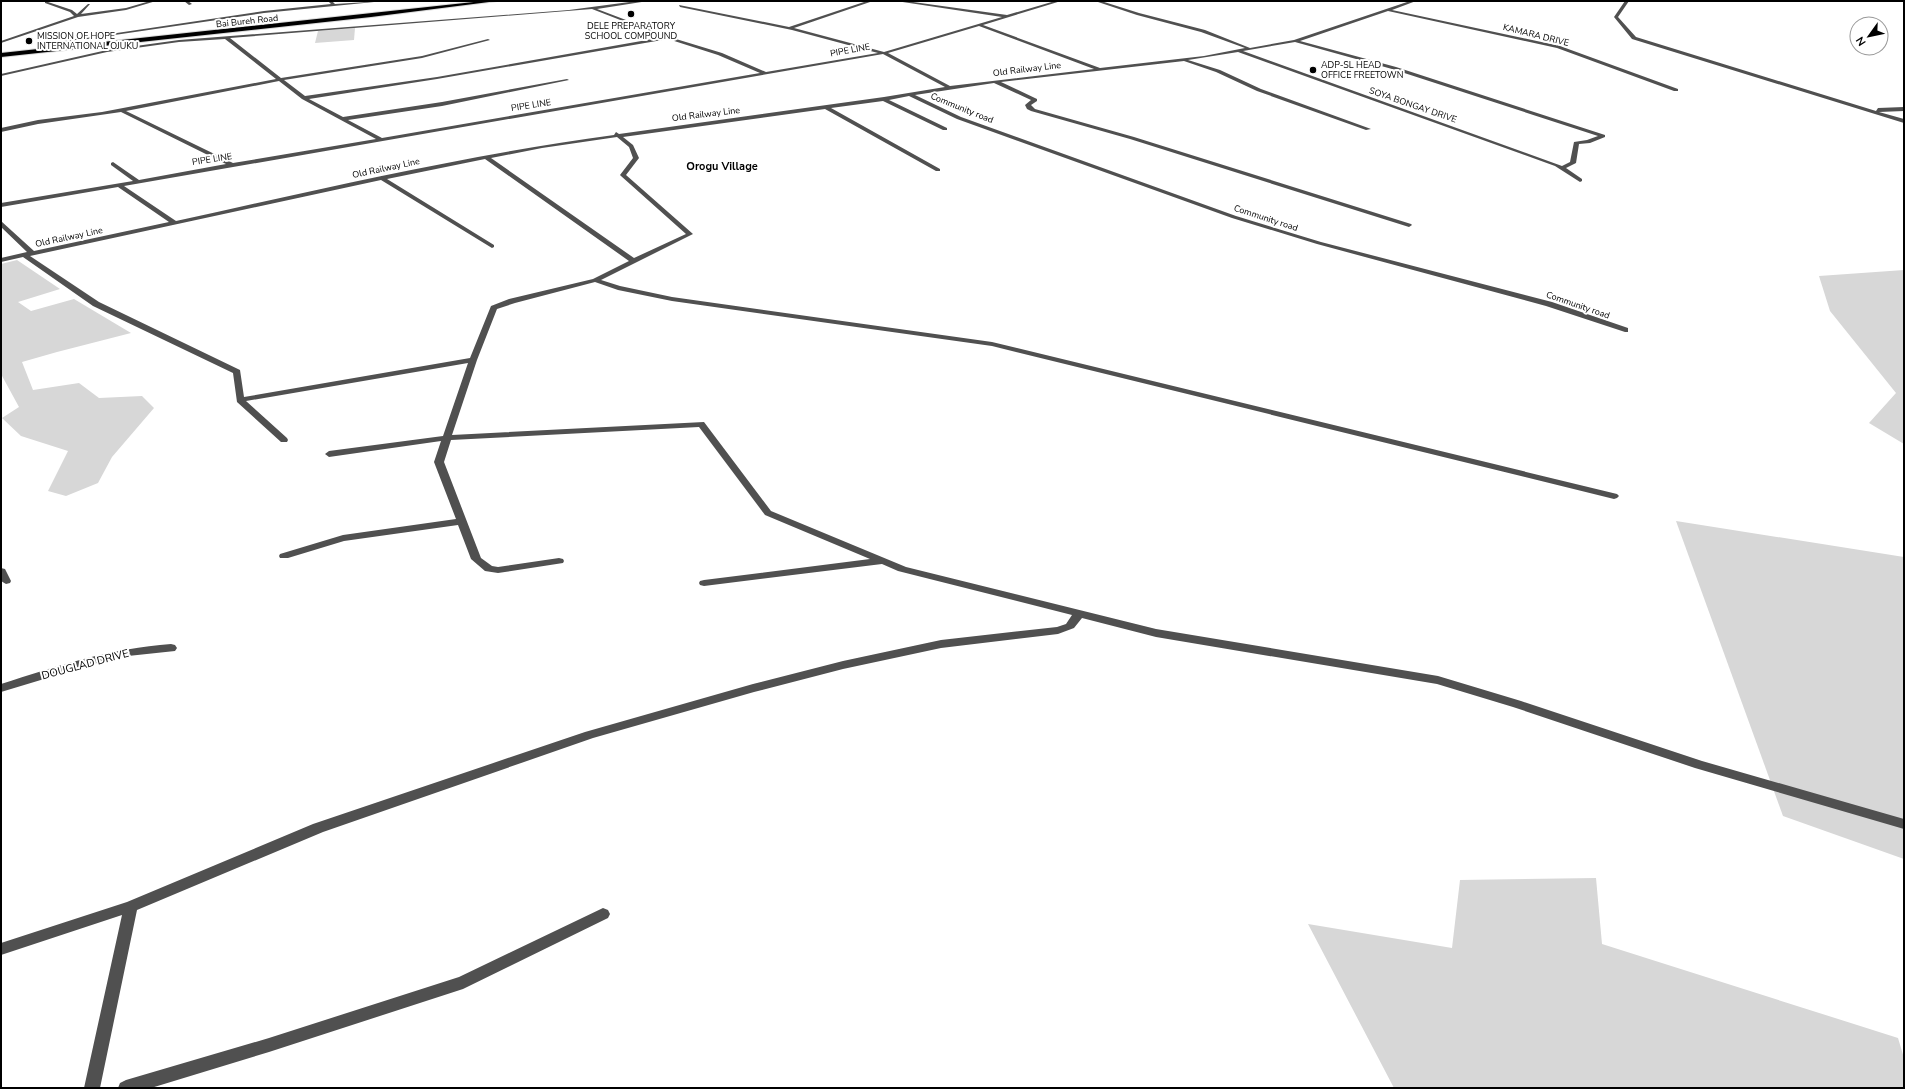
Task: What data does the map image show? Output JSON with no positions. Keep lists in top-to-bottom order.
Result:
{
  "streets": {
    "highway": ["Bai Bureh Road"],
    "street": [
      "KAMARA DRIVE",
      "PIPE LINE",
      "Old Railway Line",
      "SOYA BONGAY DRIVE",
      "Community road",
      "DOUGLAD DRIVE"
    ]
  },
  "crossings": [
    ["KAMARA DRIVE", "Old Railway Line"],
    ["Old Railway Line", "SOYA BONGAY DRIVE"],
    ["Old Railway Line", "Community road"]
  ],
  "districts": ["Orogu Village"],
  "places": ["DELE PREPARATORY SCHOOL COMPOUND", "MISSION OF HOPE INTERNATIONAL OJUKU", "ADP-SL HEAD OFFICE FREETOWN"],
  "north": "bottom left"
}
